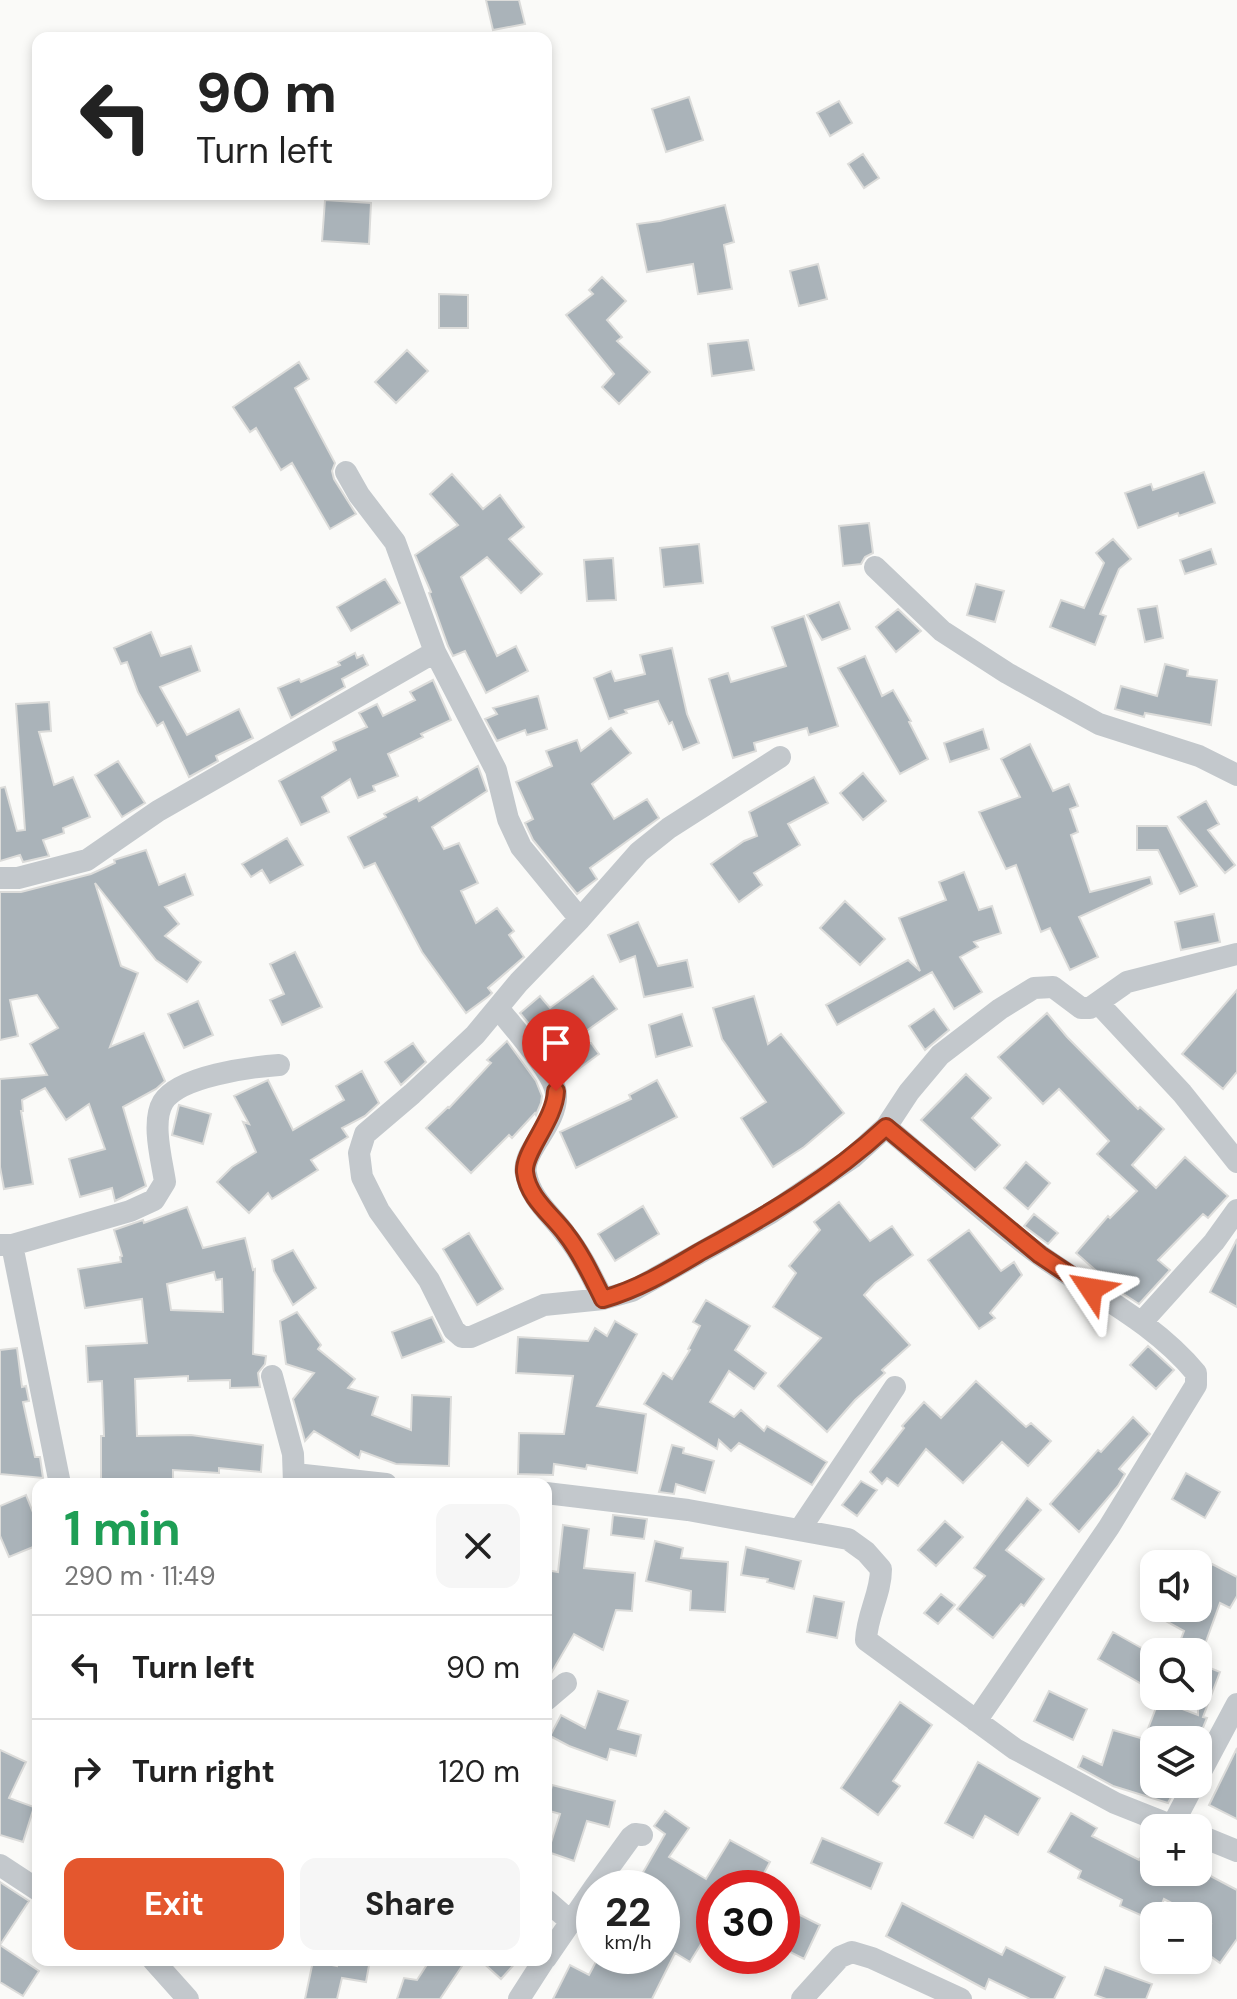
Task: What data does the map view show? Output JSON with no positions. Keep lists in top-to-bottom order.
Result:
{
  "page": {
    "turn": ["90 m", "Turn left"],
    "heading": ["1 min", "290 m · 11:49"],
    "map_buttons": ["+", "−"],
    "list": [
      {
        "name": "Turn left",
        "value": "90 m"
      },
      {
        "name": "Turn right",
        "value": "120 m"
      }
    ],
    "buttons": ["Exit", "Share"],
    "speed": "22 km/h",
    "limit": "30"
  }
}
